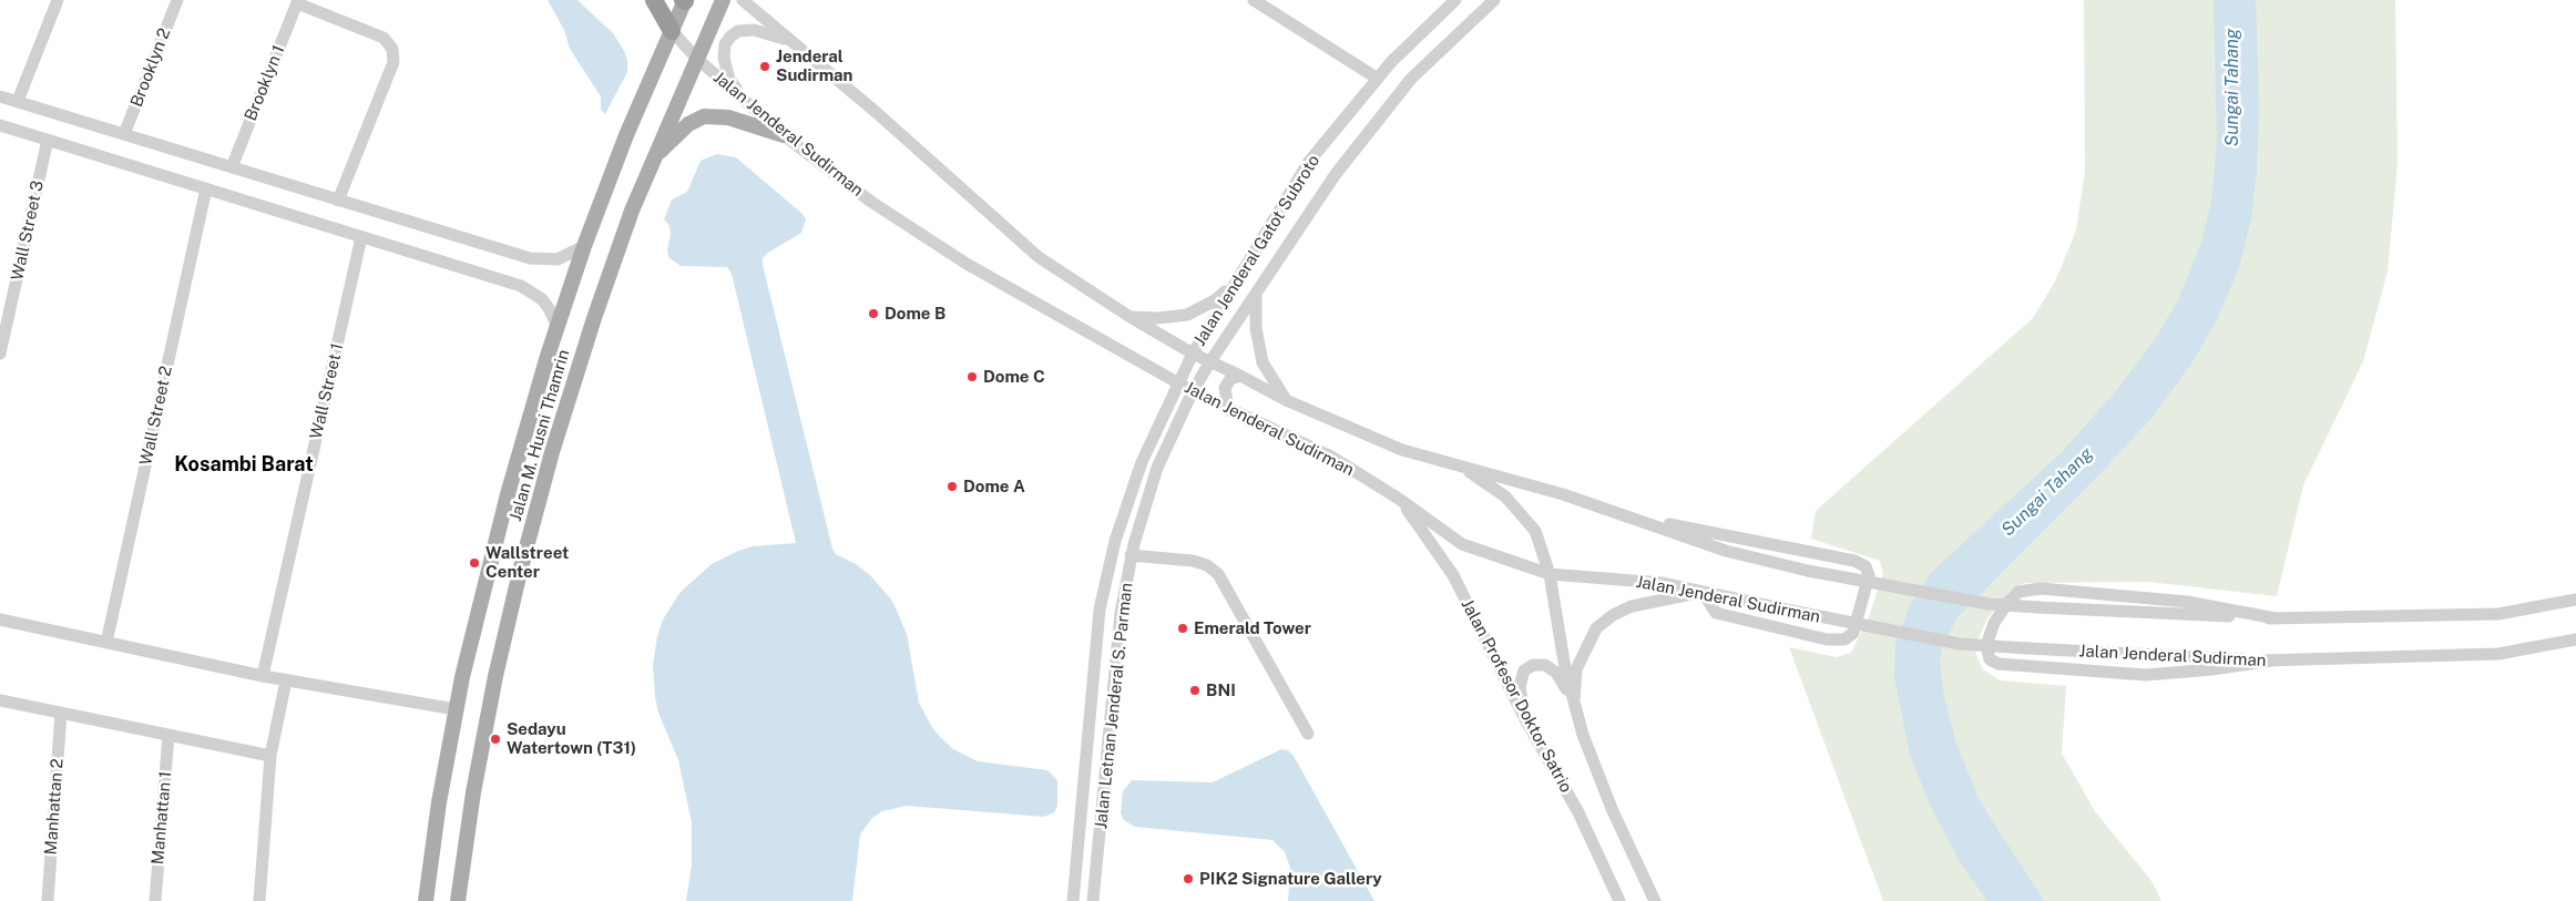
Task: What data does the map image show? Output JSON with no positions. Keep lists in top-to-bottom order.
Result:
{
  "streets": {
    "main road": ["Jalan M. Husni Thamrin"],
    "street": [
      "Brooklyn 2",
      "Brooklyn 1",
      "Jalan Jenderal Sudirman",
      "Wall Street 3",
      "Jalan Jenderal Gatot Subroto",
      "Wall Street 1",
      "Wall Street 2",
      "Jalan Profesor Doktor Satrio",
      "Jalan Letnan Jenderal S. Parman",
      "Manhattan 2",
      "Manhattan 1"
    ]
  },
  "crossings": [
    ["Jalan Jenderal Sudirman", "Jalan Jenderal Gatot Subroto"],
    ["Jalan Jenderal Sudirman", "Jalan M. Husni Thamrin"],
    ["Jalan Jenderal Sudirman", "Jalan Profesor Doktor Satrio"],
    ["Jalan Jenderal Sudirman", "Jalan Letnan Jenderal S. Parman"],
    ["Jalan Jenderal Gatot Subroto", "Jalan Letnan Jenderal S. Parman"]
  ],
  "districts": ["Kosambi Barat"],
  "water": ["Sungai Tahang"],
  "places": [
    "Jenderal Sudirman",
    "Dome B",
    "Dome C",
    "Dome A",
    "Wallstreet Center",
    "Emerald Tower",
    "BNI",
    "Sedayu Watertown (T31)",
    "PIK2 Signature Gallery"
  ]
}
